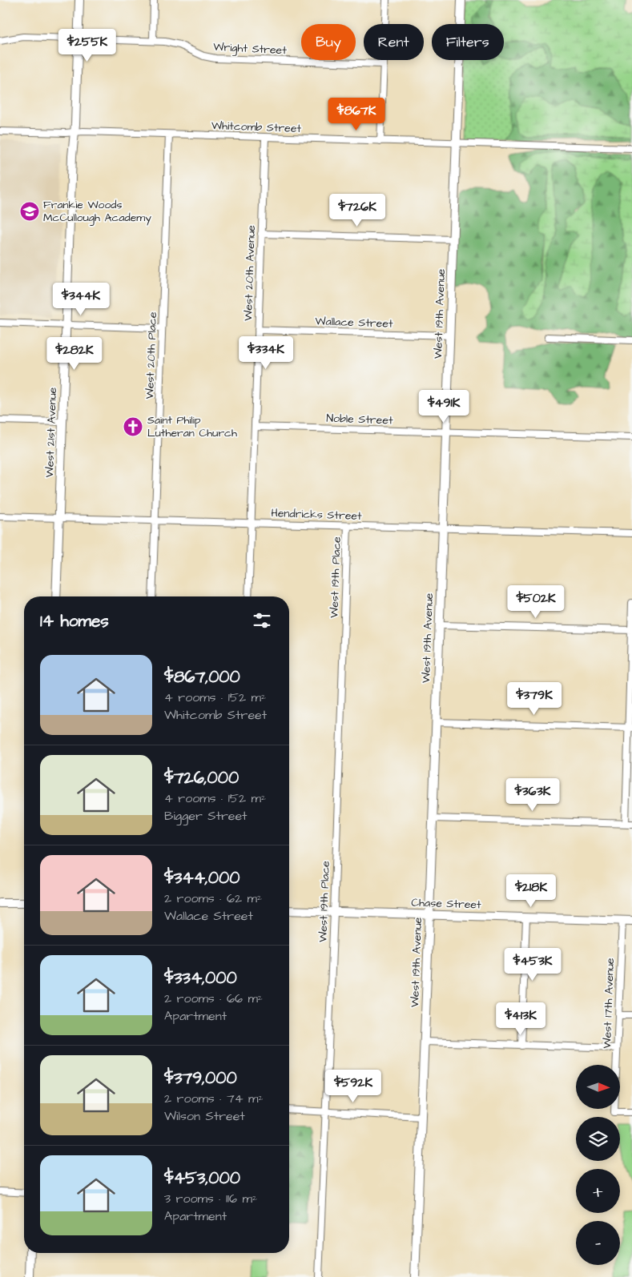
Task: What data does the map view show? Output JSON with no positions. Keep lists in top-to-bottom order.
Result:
{
  "streets": {
    "street": [
      "Wright Street",
      "Whitcomb Street",
      "West 20th Avenue",
      "West 19th Avenue",
      "Wallace Street",
      "West 20th Place",
      "Noble Street",
      "West 21st Avenue",
      "Hendricks Street",
      "West 19th Place",
      "Chase Street",
      "West 17th Avenue"
    ]
  },
  "crossings": [
    ["Wright Street", "West 21st Avenue"],
    ["Whitcomb Street", "West 20th Avenue"],
    ["Whitcomb Street", "West 19th Avenue"],
    ["Whitcomb Street", "West 20th Place"],
    ["Whitcomb Street", "West 21st Avenue"],
    ["West 20th Avenue", "Wallace Street"],
    ["West 20th Avenue", "Noble Street"],
    ["West 20th Avenue", "Hendricks Street"],
    ["West 19th Avenue", "Wallace Street"],
    ["West 19th Avenue", "Noble Street"],
    ["West 19th Avenue", "Hendricks Street"],
    ["West 19th Avenue", "Chase Street"],
    ["West 20th Place", "Hendricks Street"],
    ["West 21st Avenue", "Hendricks Street"],
    ["Hendricks Street", "West 19th Place"],
    ["West 19th Place", "Chase Street"],
    ["Chase Street", "West 17th Avenue"]
  ],
  "places": {
    "school or university": ["Frankie Woods McCullough Academy"],
    "church": ["Saint Philip Lutheran Church"]
  },
  "north": "right",
  "page": {
    "chip": ["Buy", "Rent", "Filters"],
    "price": [
      "$255K",
      "$867K",
      "$726K",
      "$344K",
      "$334K",
      "$282K",
      "$491K",
      "$502K",
      "$379K",
      "$363K",
      "$218K",
      "$453K",
      "$413K",
      "$592K"
    ],
    "heading": "14 homes",
    "list": [
      {
        "name": "$867,000",
        "note": "4 rooms · 152 m² · Whitcomb Street"
      },
      {
        "name": "$726,000",
        "note": "4 rooms · 152 m² · Bigger Street"
      },
      {
        "name": "$344,000",
        "note": "2 rooms · 62 m² · Wallace Street"
      },
      {
        "name": "$334,000",
        "note": "2 rooms · 66 m² · Apartment"
      },
      {
        "name": "$379,000",
        "note": "2 rooms · 74 m² · Wilson Street"
      },
      {
        "name": "$453,000",
        "note": "3 rooms · 116 m² · Apartment"
      }
    ],
    "map_buttons": ["+", "−"]
  }
}
